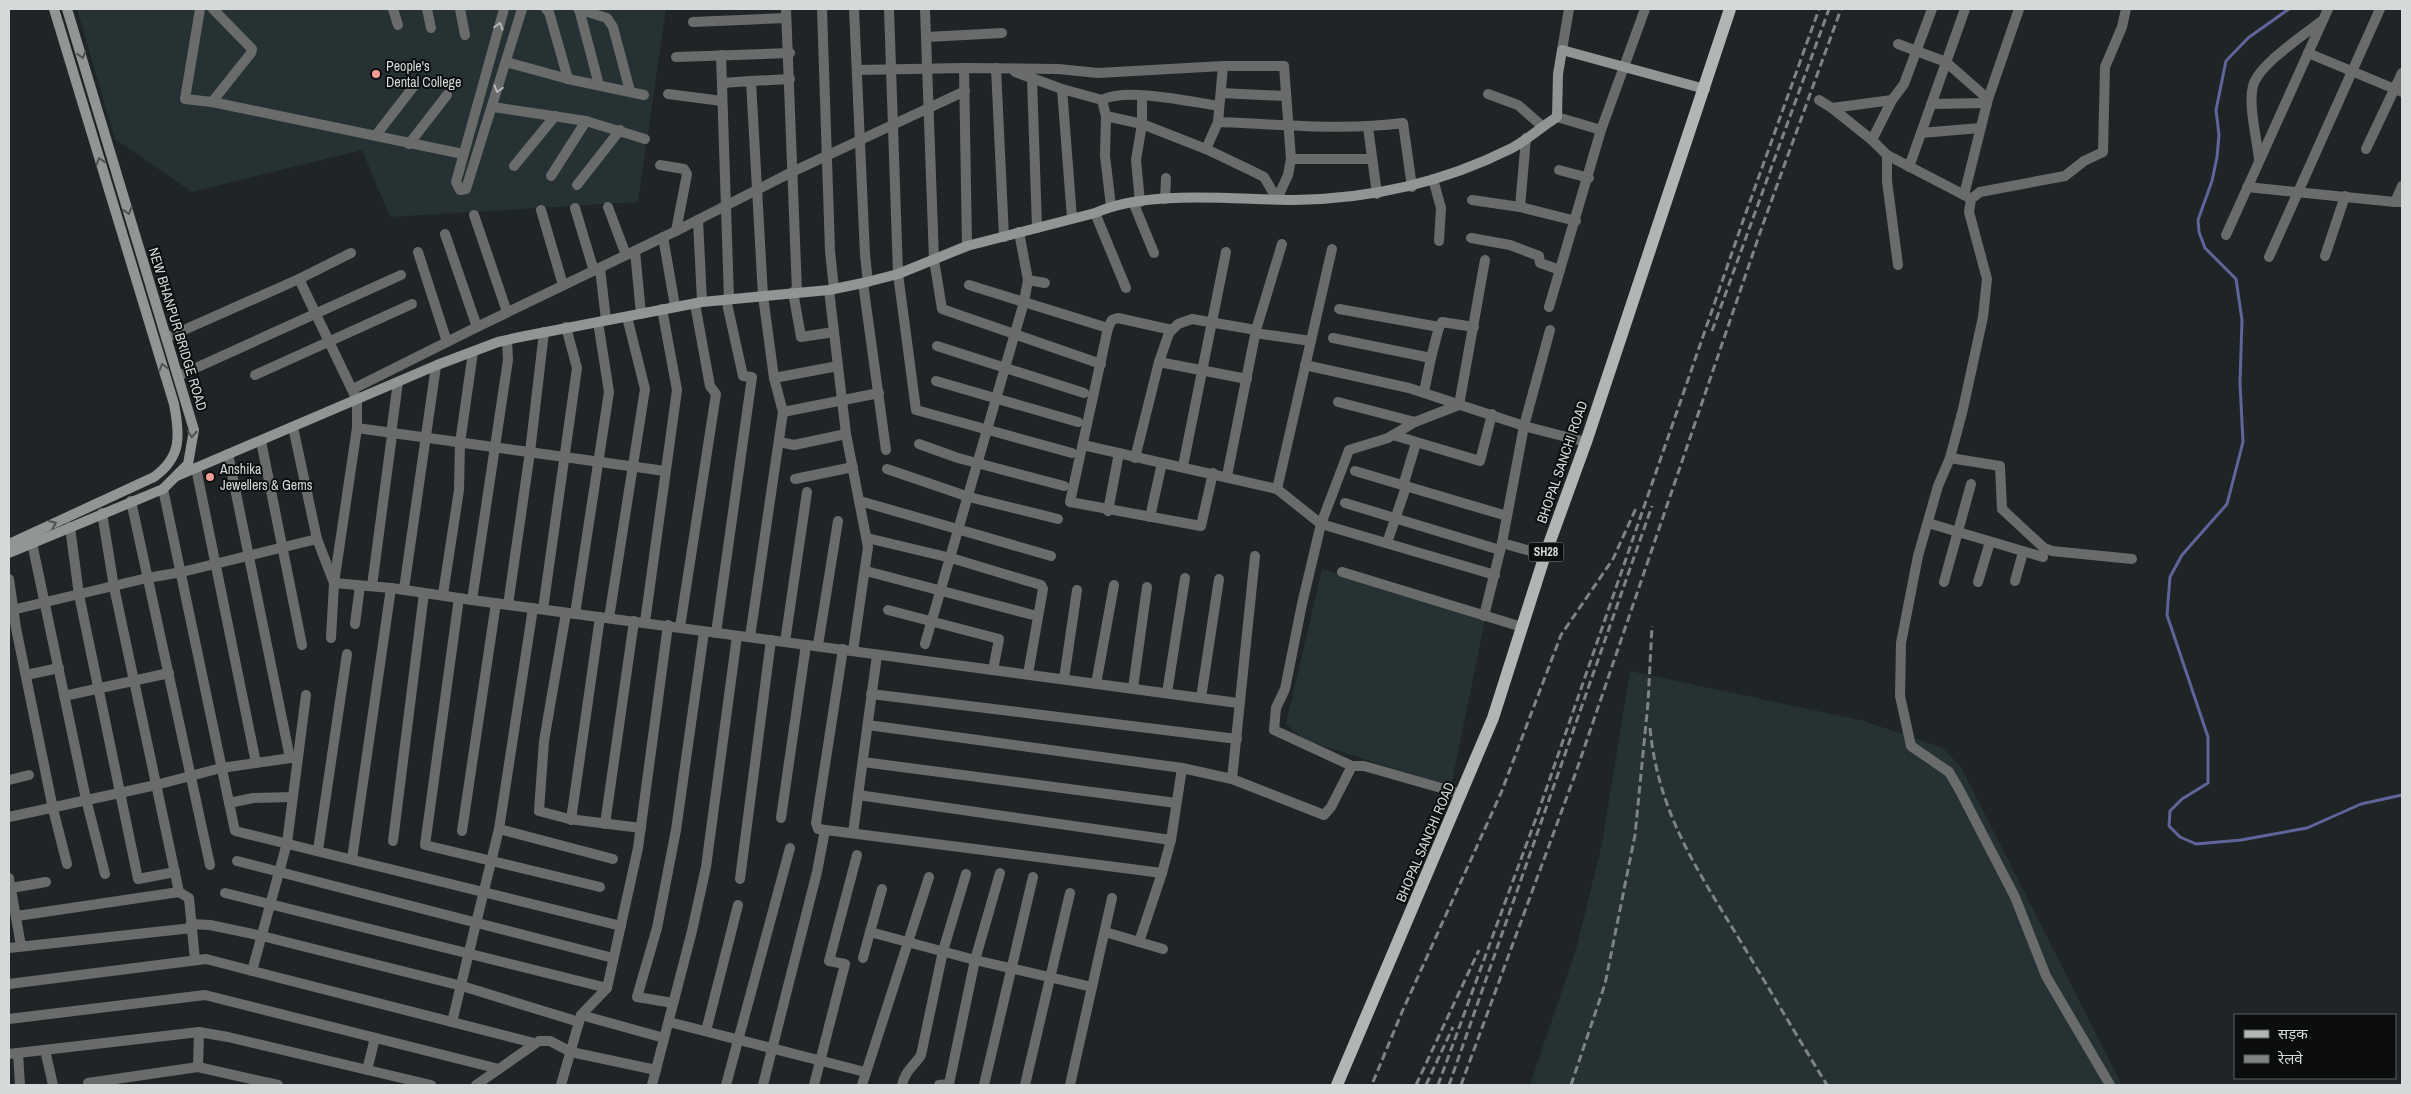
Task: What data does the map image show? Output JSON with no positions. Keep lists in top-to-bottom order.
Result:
{
  "streets": {
    "main road": ["BHOPAL SANCHI ROAD", "SH28"],
    "street": ["NEW BHANPUR BRIDGE ROAD"]
  },
  "places": ["People's Dental College", "Anshika Jewellers & Gems"],
  "legend": ["सड़क", "रेलवे"]
}
